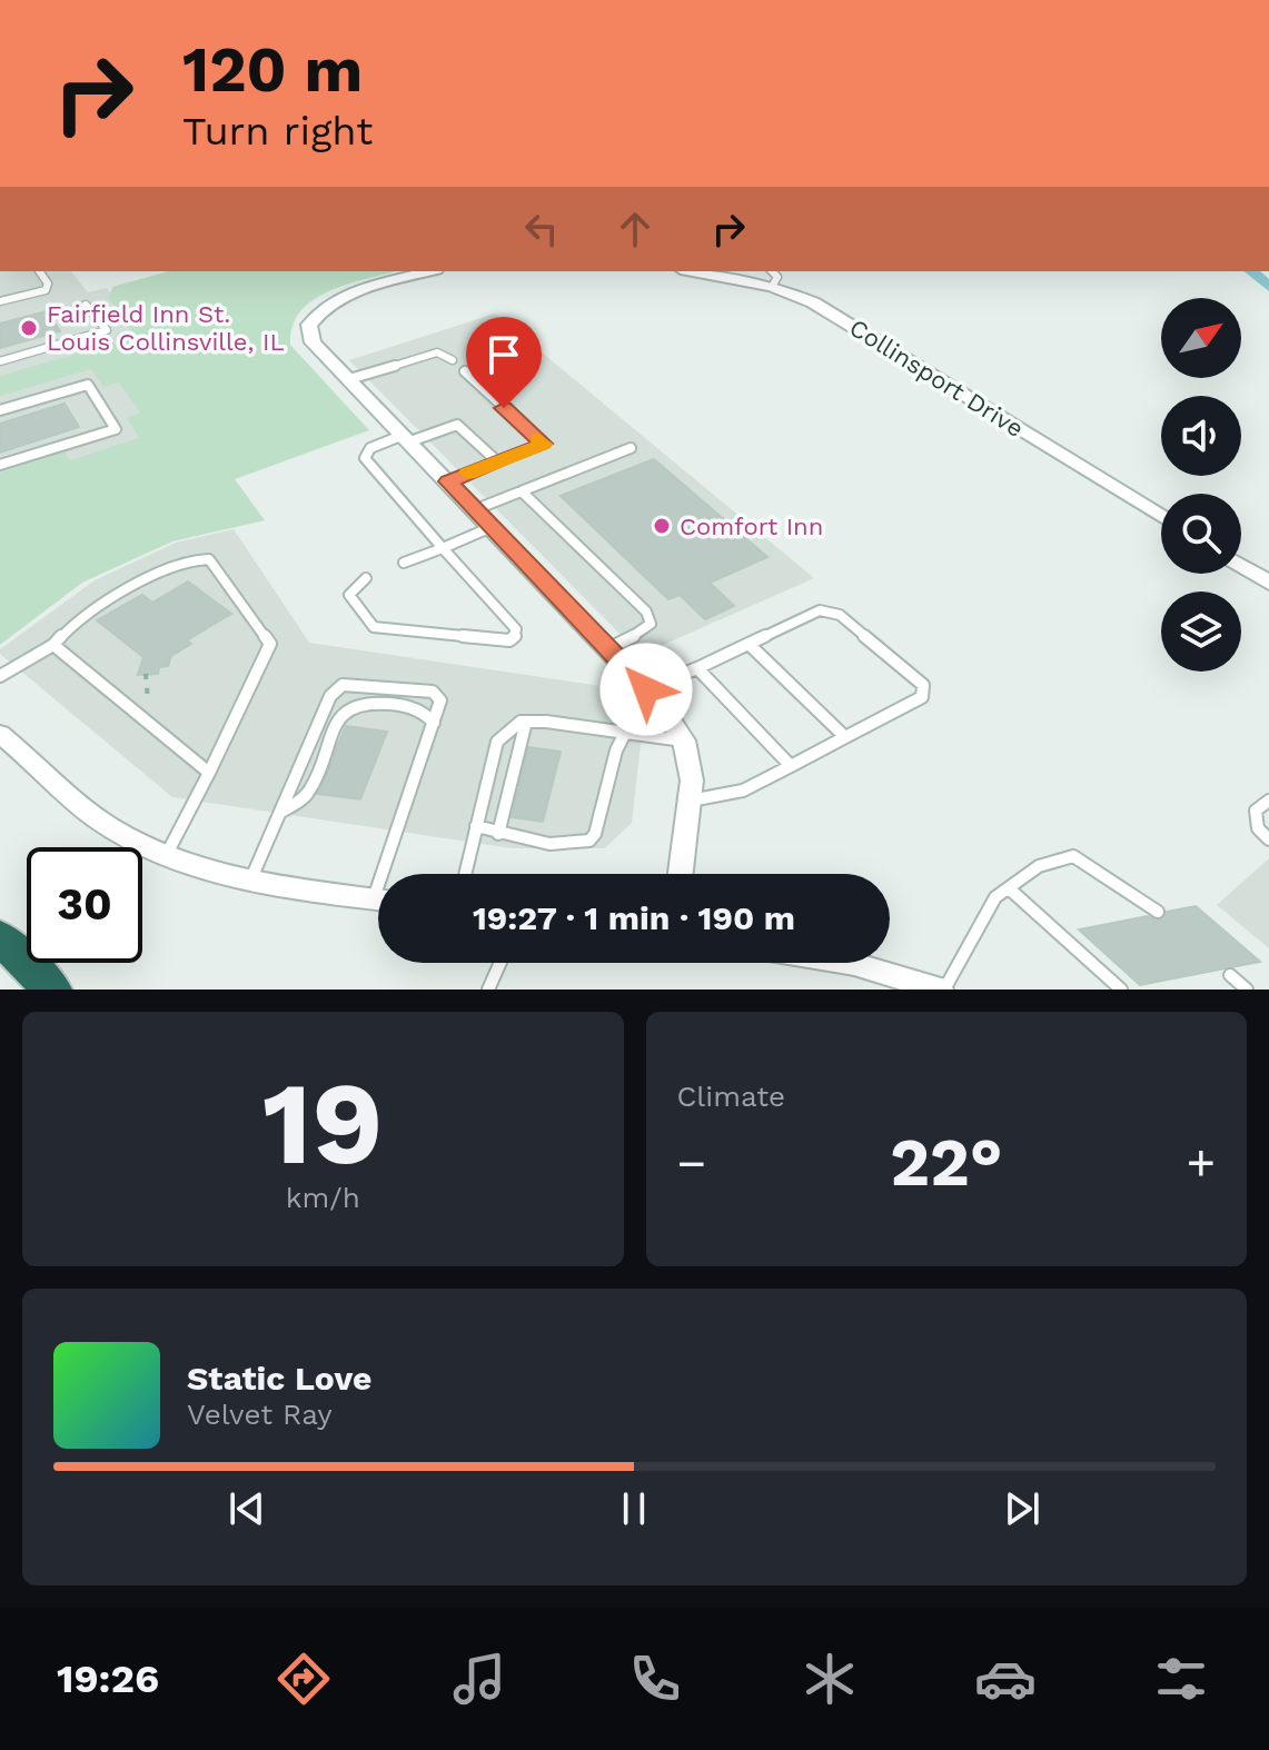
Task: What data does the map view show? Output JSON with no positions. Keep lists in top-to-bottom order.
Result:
{
  "streets": {
    "street": ["Collinsport Drive"]
  },
  "places": ["Fairfield Inn St. Louis Collinsville, IL", "Comfort Inn"],
  "north": "top right",
  "page": {
    "turn": ["120 m", "Turn right"],
    "limit": "30",
    "trip": "19:27 · 1 min · 190 m",
    "tile": [
      ["19", "km/h"],
      "Climate"
    ],
    "heat": ["−", "22°", "+"],
    "song": ["Static Love", "Velvet Ray"],
    "tabs": "19:26"
  }
}
